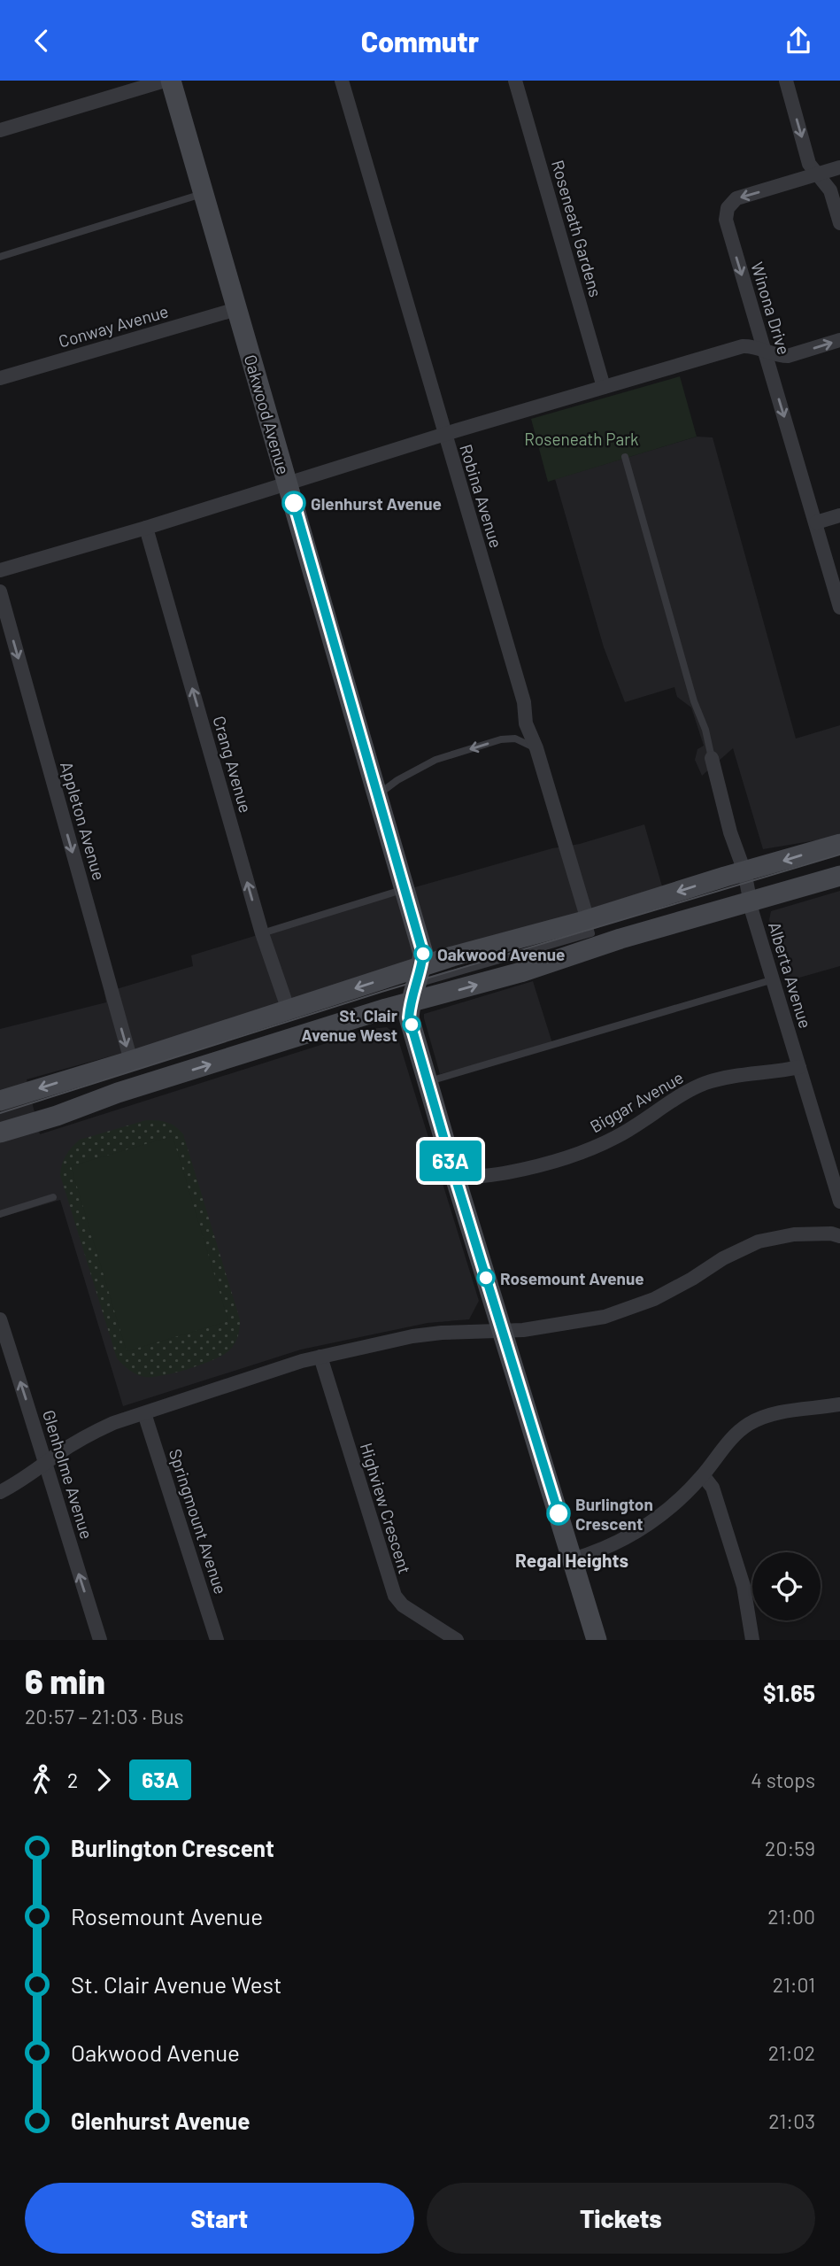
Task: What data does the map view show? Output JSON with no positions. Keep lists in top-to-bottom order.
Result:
{
  "streets": {
    "main road": ["Oakwood Avenue"],
    "street": [
      "Roseneath Gardens",
      "Winona Drive",
      "Conway Avenue",
      "Robina Avenue",
      "Crang Avenue",
      "Appleton Avenue",
      "Alberta Avenue",
      "Biggar Avenue",
      "Glenholme Avenue",
      "Highview Crescent",
      "Springmount Avenue"
    ]
  },
  "crossings": [
    ["Conway Avenue", "Oakwood Avenue"],
    ["Oakwood Avenue", "Biggar Avenue"],
    ["Alberta Avenue", "Biggar Avenue"]
  ],
  "one_way": [
    "Winona Drive",
    "Crang Avenue",
    "Appleton Avenue",
    "Glenholme Avenue"
  ],
  "districts": ["Regal Heights"],
  "parks": ["Roseneath Park"],
  "places": [
    "Glenhurst Avenue",
    "Oakwood Avenue",
    "St. Clair Avenue West",
    "Rosemount Avenue",
    "Burlington Crescent"
  ],
  "lines": ["bus line 63A"],
  "page": {
    "header": "Commutr",
    "on_map": "63A",
    "heading": ["6 min", "20:57 – 21:03 · Bus", "$1.65"],
    "legs": ["2", "63A", "4 stops"],
    "list": [
      {
        "name": "Burlington Crescent",
        "value": "20:59"
      },
      {
        "name": "Rosemount Avenue",
        "value": "21:00"
      },
      {
        "name": "St. Clair Avenue West",
        "value": "21:01"
      },
      {
        "name": "Oakwood Avenue",
        "value": "21:02"
      },
      {
        "name": "Glenhurst Avenue",
        "value": "21:03"
      }
    ],
    "buttons": ["Start", "Tickets"]
  }
}
